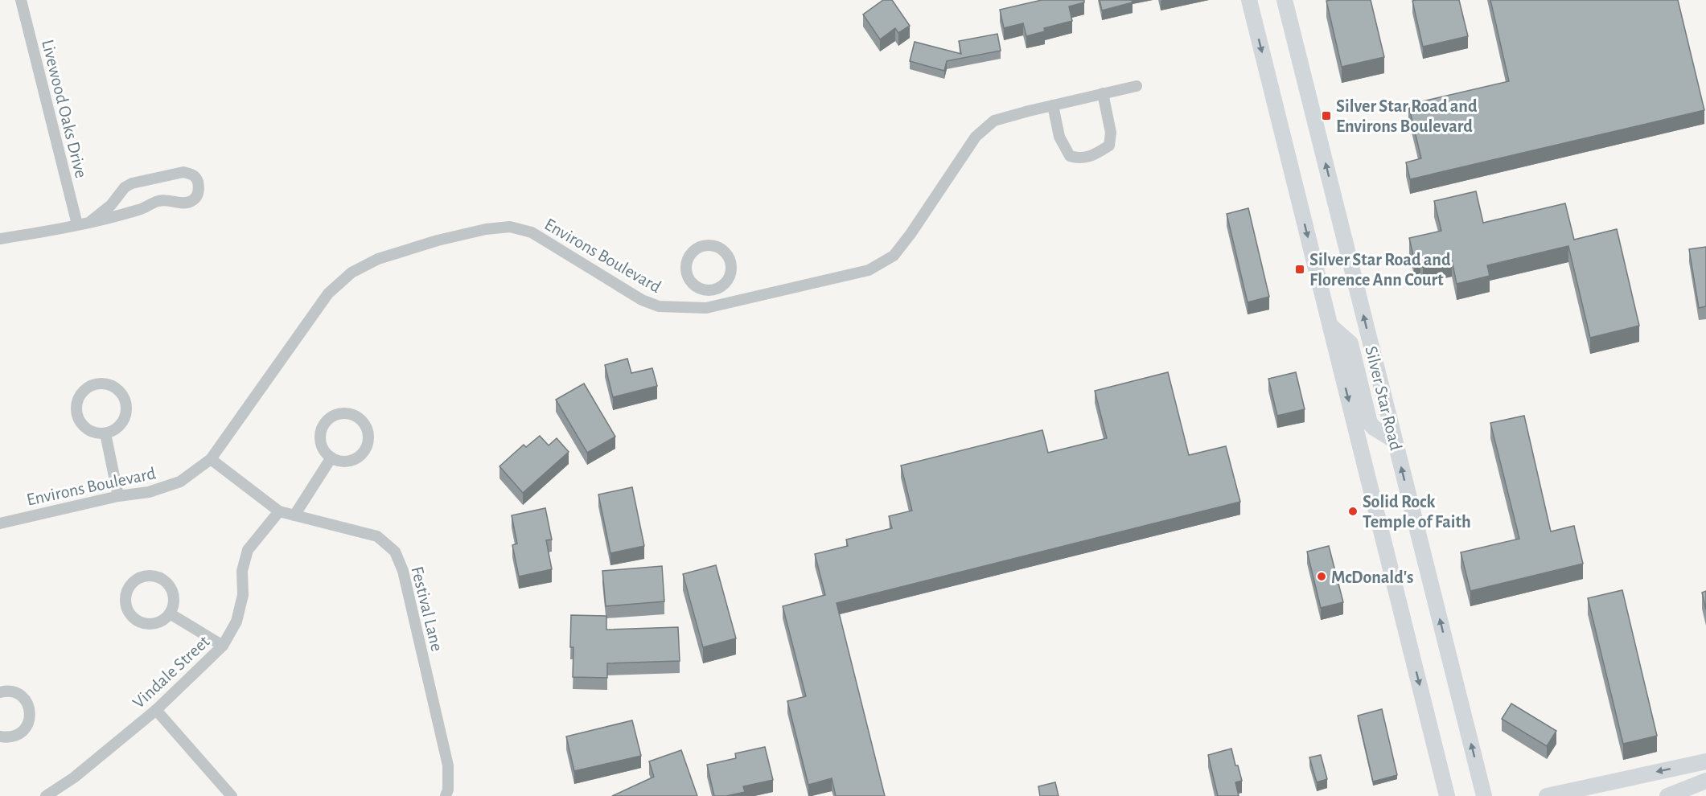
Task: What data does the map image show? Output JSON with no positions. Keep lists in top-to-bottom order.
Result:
{
  "streets": {
    "main road": ["Silver Star Road"],
    "street": [
      "Livewood Oaks Drive",
      "Environs Boulevard",
      "Festival Lane",
      "Vindale Street"
    ]
  },
  "crossings": [
    ["Environs Boulevard", "Festival Lane"],
    ["Festival Lane", "Vindale Street"]
  ],
  "places": {
    "transit": ["Silver Star Road and Environs Boulevard", "Silver Star Road and Florence Ann Court"],
    "other": ["Solid Rock Temple of Faith", "McDonald's"]
  }
}
